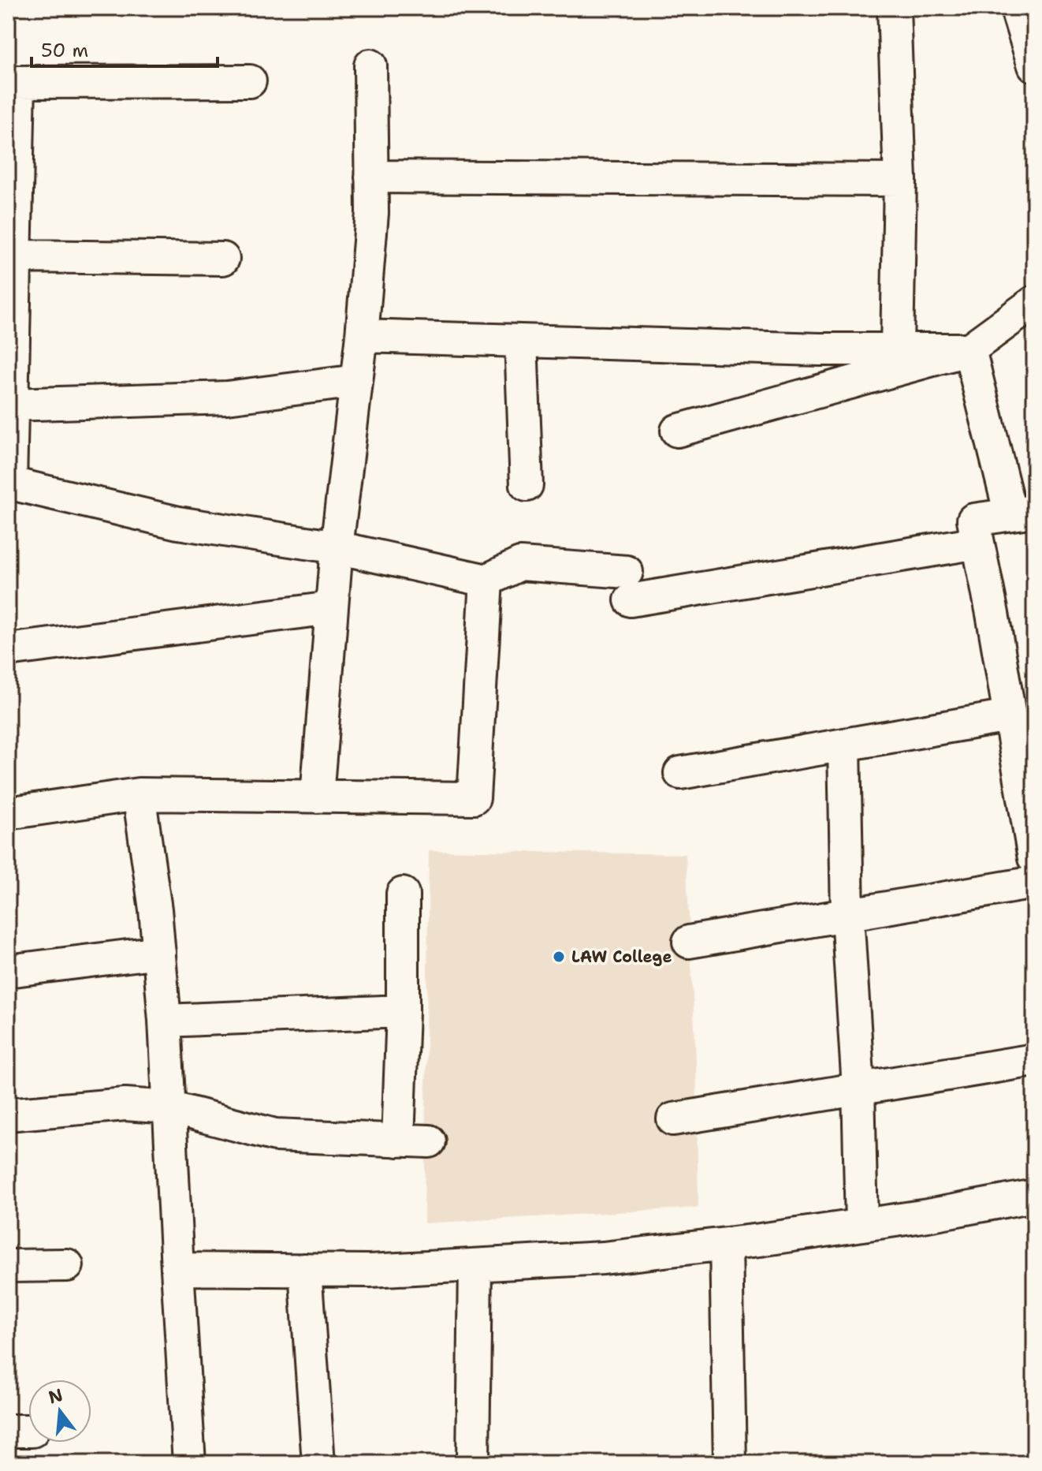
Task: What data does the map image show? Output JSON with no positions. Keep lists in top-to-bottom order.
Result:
{
  "places": ["LAW College"],
  "scale_bar": "50 m",
  "north": "top"
}
